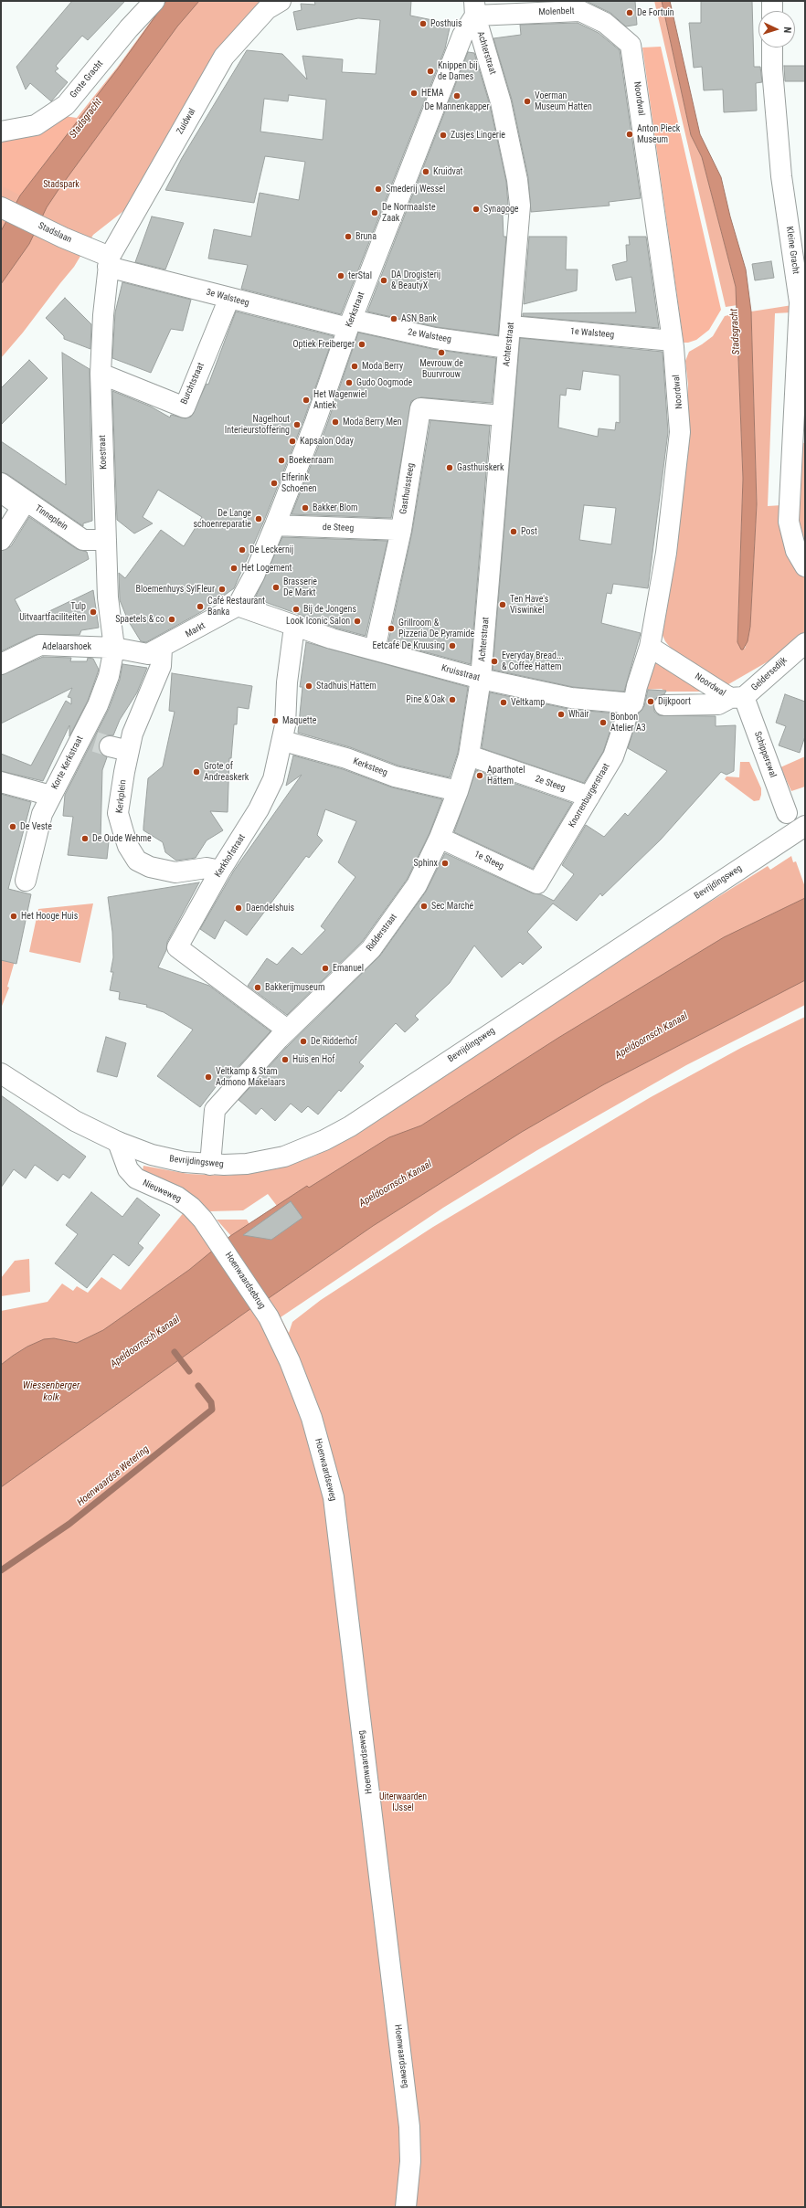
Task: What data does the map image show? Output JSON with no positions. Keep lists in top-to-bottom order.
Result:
{
  "streets": {
    "street": [
      "Molenbelt",
      "Achterstraat",
      "Grote Gracht",
      "Noordwal",
      "Zuidwal",
      "Stadslaan",
      "Kleine Gracht",
      "3e Walsteeg",
      "Kerkstraat",
      "1e Walsteeg",
      "2e Walsteeg",
      "Burchtstraat",
      "Koestraat",
      "Gasthuissteeg",
      "Tinneplein",
      "de Steeg",
      "Markt",
      "Adelaarshoek",
      "Kruisstraat",
      "Geldersedijk",
      "Schipperswal",
      "Korte Kerkstraat",
      "Kerksteeg",
      "2e Steeg",
      "Knorrenburgerstraat",
      "Kerkplein",
      "Kerkhofstraat",
      "1e Steeg",
      "Bevrijdingsweg",
      "Ridderstraat",
      "Nieuweweg",
      "Hoenwaardsebrug",
      "Hoenwaardseweg"
    ]
  },
  "crossings": [
    ["Molenbelt", "Achterstraat"],
    ["Molenbelt", "Noordwal"],
    ["Molenbelt", "Kerkstraat"],
    ["Achterstraat", "Kerkstraat"],
    ["Achterstraat", "1e Walsteeg"],
    ["Achterstraat", "2e Walsteeg"],
    ["Achterstraat", "Gasthuissteeg"],
    ["Achterstraat", "Kruisstraat"],
    ["Achterstraat", "Ridderstraat"],
    ["Noordwal", "1e Walsteeg"],
    ["Noordwal", "Geldersedijk"],
    ["Noordwal", "Schipperswal"],
    ["Noordwal", "Knorrenburgerstraat"],
    ["Zuidwal", "Stadslaan"],
    ["Zuidwal", "3e Walsteeg"],
    ["Zuidwal", "Koestraat"],
    ["Stadslaan", "3e Walsteeg"],
    ["Stadslaan", "Koestraat"],
    ["3e Walsteeg", "Kerkstraat"],
    ["3e Walsteeg", "2e Walsteeg"],
    ["3e Walsteeg", "Burchtstraat"],
    ["3e Walsteeg", "Koestraat"],
    ["Kerkstraat", "2e Walsteeg"],
    ["Kerkstraat", "de Steeg"],
    ["Kerkstraat", "Markt"],
    ["Burchtstraat", "Koestraat"],
    ["Koestraat", "Tinneplein"],
    ["Koestraat", "Markt"],
    ["Koestraat", "Adelaarshoek"],
    ["Koestraat", "Korte Kerkstraat"],
    ["Gasthuissteeg", "de Steeg"],
    ["Gasthuissteeg", "Kruisstraat"],
    ["Markt", "Adelaarshoek"],
    ["Markt", "Korte Kerkstraat"],
    ["Markt", "Kerkplein"],
    ["Adelaarshoek", "Korte Kerkstraat"],
    ["Kruisstraat", "Knorrenburgerstraat"],
    ["Kruisstraat", "Kerkhofstraat"],
    ["Kruisstraat", "Ridderstraat"],
    ["Geldersedijk", "Schipperswal"],
    ["Kerksteeg", "Kerkhofstraat"],
    ["Kerksteeg", "Ridderstraat"],
    ["2e Steeg", "Knorrenburgerstraat"],
    ["2e Steeg", "Ridderstraat"],
    ["Knorrenburgerstraat", "1e Steeg"],
    ["Kerkplein", "Kerkhofstraat"],
    ["Kerkhofstraat", "Ridderstraat"],
    ["1e Steeg", "Ridderstraat"],
    ["Bevrijdingsweg", "Ridderstraat"],
    ["Bevrijdingsweg", "Nieuweweg"],
    ["Nieuweweg", "Hoenwaardsebrug"],
    ["Hoenwaardsebrug", "Hoenwaardseweg"]
  ],
  "water": [
    "Stadsgracht",
    "Apeldoornsch Kanaal",
    "Wiessenberger kolk",
    "Hoenwaardse Wetering"
  ],
  "parks": ["Stadspark", "Uiterwaarden IJssel"],
  "places": [
    "De Fortuin",
    "Posthuis",
    "Knippen bij de Dames",
    "HEMA",
    "De Mannenkapper",
    "Voerman Museum Hatten",
    "Anton Pieck Museum",
    "Zusjes Lingerie",
    "Kruidvat",
    "Smederij Wessel",
    "Synagoge",
    "De Normaalste Zaak",
    "Bruna",
    "terStal",
    "DA Drogisterij & BeautyX",
    "ASN Bank",
    "Optiek Freiberger",
    "Mevrouw de Buurvrouw",
    "Moda Berry",
    "Gudo Oogmode",
    "Het Wagenwiel Antiek",
    "Moda Berry Men",
    "Nagelhout Interieurstoffering",
    "Kapsalon Oday",
    "Boekenraam",
    "Gasthuiskerk",
    "Elferink Schoenen",
    "Bakker Blom",
    "De Lange schoenreparatie",
    "Post",
    "De Leckernij",
    "Het Logement",
    "Brasserie De Markt",
    "Bloemenhuys SylFleur",
    "Ten Have's Viswinkel",
    "Café Restaurant Banka",
    "Bij de Jongens",
    "Tulp Uitvaartfaciliteiten",
    "Spaetels & co",
    "Look Iconic Salon",
    "Grillroom & Pizzeria De Pyramide",
    "Eetcafé De Kruusing",
    "Everyday Bread... & Coffee Hattem",
    "Stadhuis Hattem",
    "Pine & Oak",
    "Dijkpoort",
    "Veltkamp",
    "Whair",
    "Maquette",
    "Bonbon Atelier A3",
    "Grote of Andreaskerk",
    "Aparthotel Hattem",
    "De Veste",
    "De Oude Wehme",
    "Sphinx",
    "Sec Marché",
    "Daendelshuis",
    "Het Hooge Huis",
    "Emanuel",
    "Bakkerijmuseum",
    "De Ridderhof",
    "Huis en Hof",
    "Veltkamp & Stam Admono Makelaars"
  ],
  "north": "right"
}
